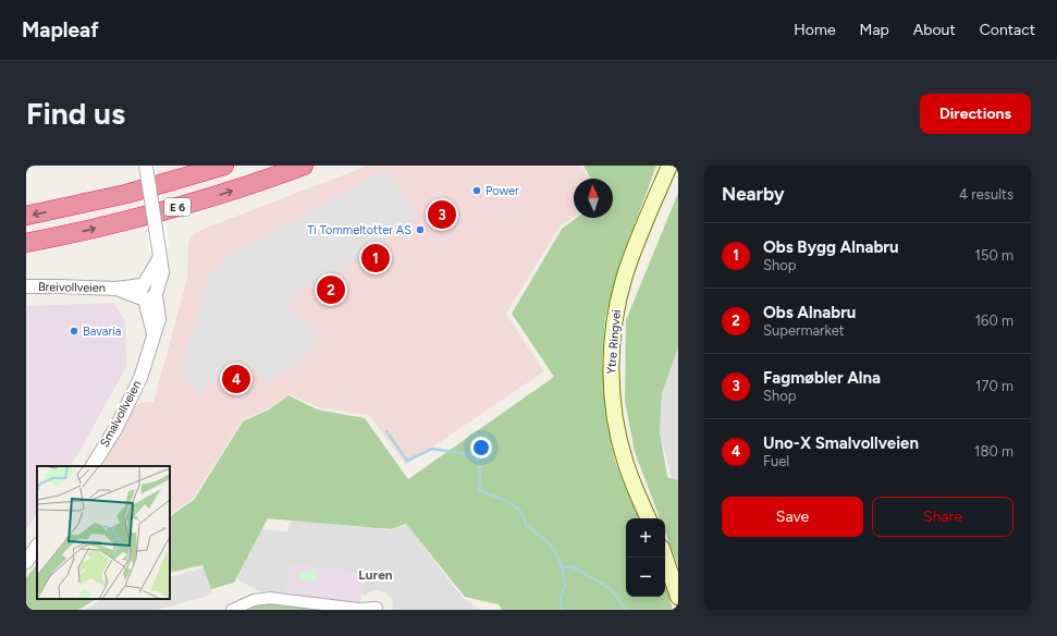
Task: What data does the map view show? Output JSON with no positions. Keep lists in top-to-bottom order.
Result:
{
  "streets": {
    "highway": ["E 6"],
    "main road": ["Ytre Ringvei"],
    "street": ["Breivollveien", "Smalvollveien"]
  },
  "crossings": [
    ["Breivollveien", "Smalvollveien"]
  ],
  "districts": ["Luren"],
  "places": ["Power", "Ti Tommeltotter AS", "Bavaria"],
  "north": "top",
  "page": {
    "header": "Mapleaf",
    "nav": [
      "Home",
      "Map",
      "About",
      "Contact"
    ],
    "buttons": [
      "Directions",
      ["Save", "Share"]
    ],
    "title": "Find us",
    "heading": ["Nearby", "4 results"],
    "pins": [
      "3",
      "1",
      "2",
      "4"
    ],
    "list": [
      {
        "mark": "1",
        "name": "Obs Bygg Alnabru",
        "note": "Shop",
        "value": "150 m"
      },
      {
        "mark": "2",
        "name": "Obs Alnabru",
        "note": "Supermarket",
        "value": "160 m"
      },
      {
        "mark": "3",
        "name": "Fagmøbler Alna",
        "note": "Shop",
        "value": "170 m"
      },
      {
        "mark": "4",
        "name": "Uno-X Smalvollveien",
        "note": "Fuel",
        "value": "180 m"
      }
    ],
    "map_buttons": ["+", "−"]
  }
}
